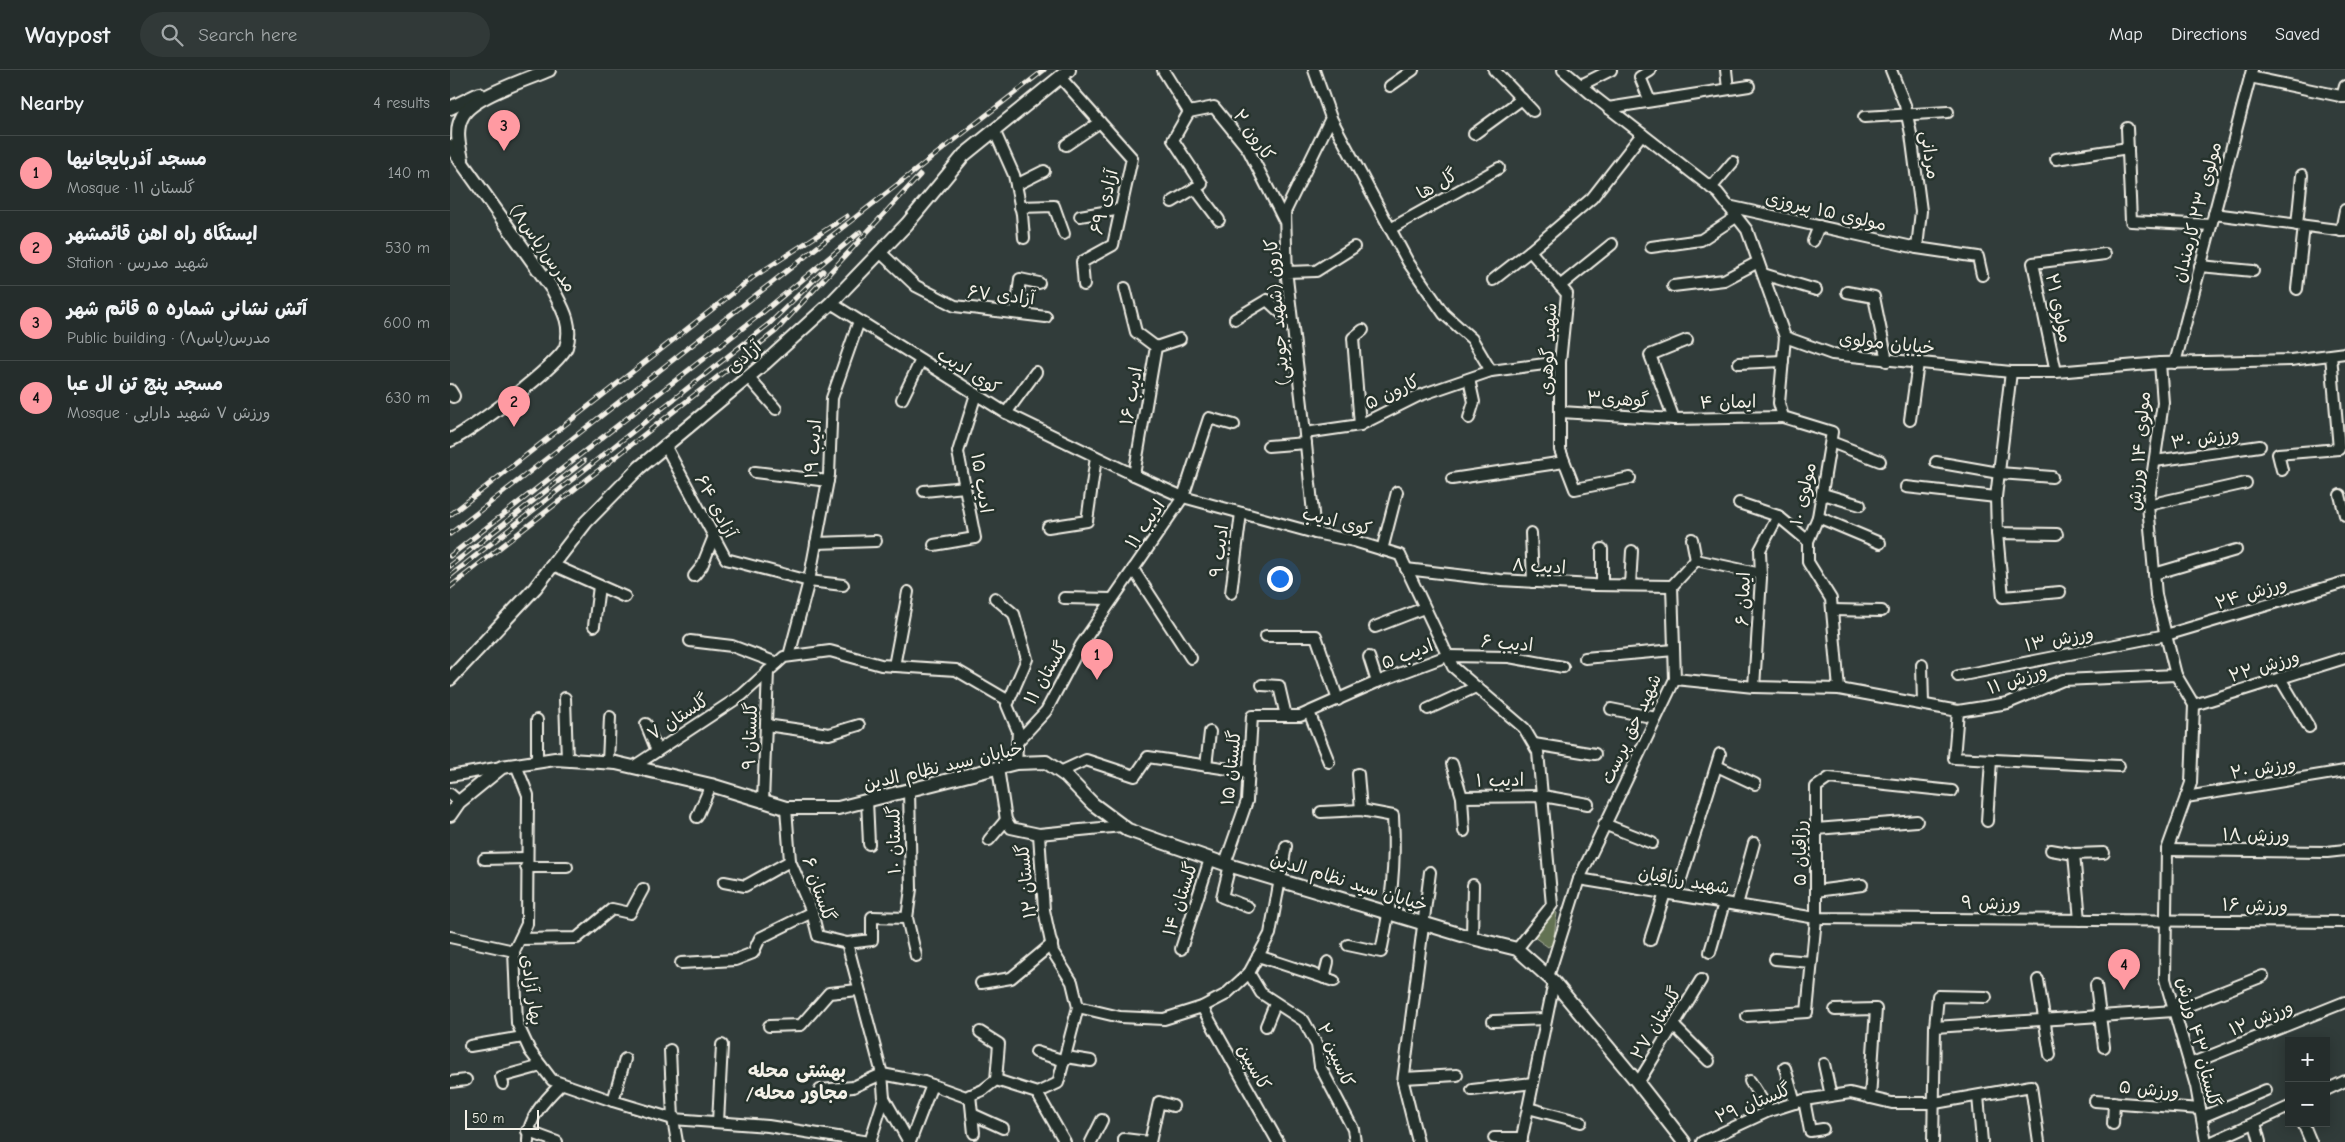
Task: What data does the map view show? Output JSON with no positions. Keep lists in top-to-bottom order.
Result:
{
  "streets": {
    "main road": ["مدرس(یاس۸)", "آزادی", "خیابان سید نظام الدین"],
    "street": [
      "کارون ۲",
      "مردانی",
      "گل ها",
      "آزادی ۶۹",
      "مولوی ۱۵ پیروزی",
      "مولوی ۲۳ کارمندان",
      "آزادی ۶۷",
      "مولوی ۲۱",
      "کارون (شهید جوینی)",
      "خیابان مولوی",
      "شهید گوهری",
      "کوی ادیب",
      "کارون ۵",
      "ادیب ۱۶",
      "گوهری۳",
      "ایمان ۴",
      "ورزش ۳۰",
      "ادیب ۱۹",
      "مولوی ۱۴ ورزش",
      "ادیب ۱۵",
      "مولوی ۱۰",
      "آزادی ۶۴",
      "ادیب ۱۱",
      "ادیب ۹",
      "ادیب ۸",
      "ورزش ۲۴",
      "ایمان ۶",
      "ورزش ۱۳",
      "ادیب ۶",
      "ادیب ۵",
      "ورزش ۲۲",
      "گلستان ۱۱",
      "ورزش ۱۱",
      "گلستان ۷",
      "شهید حق پرست",
      "گلستان ۹",
      "گلستان ۱۵",
      "ورزش ۲۰",
      "ادیب ۱",
      "ورزش ۱۸",
      "گلستان ۱۰",
      "رزاقیان ۵",
      "شهید رزاقیان",
      "گلستان ۱۲",
      "گلستان ۶",
      "گلستان ۱۴",
      "ورزش ۹",
      "ورزش ۱۶",
      "بهار آزادی",
      "ورزش ۱۲",
      "گلستان ۲۷",
      "گلستان ۴۳ ورزش",
      "کاسپین ۲",
      "کاسپین",
      "ورزش ۵",
      "گلستان ۲۹"
    ]
  },
  "crossings": [
    ["کارون ۲", "کارون (شهید جوینی)"],
    ["مردانی", "مولوی ۱۵ پیروزی"],
    ["آزادی ۶۹", "آزادی"],
    ["مولوی ۲۳ کارمندان", "خیابان مولوی"],
    ["آزادی ۶۷", "آزادی"],
    ["مولوی ۲۱", "خیابان مولوی"],
    ["کارون (شهید جوینی)", "کوی ادیب"],
    ["کارون (شهید جوینی)", "کارون ۵"],
    ["خیابان مولوی", "مولوی ۱۴ ورزش"],
    ["شهید گوهری", "کارون ۵"],
    ["شهید گوهری", "گوهری۳"],
    ["آزادی", "کوی ادیب"],
    ["آزادی", "آزادی ۶۴"],
    ["کوی ادیب", "ادیب ۱۶"],
    ["کوی ادیب", "ادیب ۱۹"],
    ["کوی ادیب", "ادیب ۱۵"],
    ["کوی ادیب", "ادیب ۱۱"],
    ["کوی ادیب", "ادیب ۹"],
    ["کوی ادیب", "ادیب ۸"],
    ["کوی ادیب", "ادیب ۶"],
    ["کوی ادیب", "ادیب ۵"],
    ["کوی ادیب", "ادیب ۱"],
    ["گوهری۳", "ایمان ۴"],
    ["ایمان ۴", "مولوی ۱۰"],
    ["ورزش ۳۰", "مولوی ۱۴ ورزش"],
    ["ادیب ۱۹", "آزادی ۶۴"],
    ["ادیب ۱۹", "گلستان ۷"],
    ["مولوی ۱۴ ورزش", "ورزش ۲۴"],
    ["مولوی ۱۴ ورزش", "ورزش ۱۳"],
    ["مولوی ۱۴ ورزش", "ورزش ۲۲"],
    ["مولوی ۱۴ ورزش", "ورزش ۱۱"],
    ["مولوی ۱۰", "ورزش ۱۱"],
    ["ادیب ۱۱", "گلستان ۱۱"],
    ["ادیب ۸", "شهید حق پرست"],
    ["ورزش ۲۴", "ورزش ۱۳"],
    ["ایمان ۶", "ورزش ۱۱"],
    ["ادیب ۶", "ادیب ۵"],
    ["ادیب ۵", "گلستان ۱۵"],
    ["ورزش ۱۱", "شهید حق پرست"],
    ["گلستان ۷", "گلستان ۹"],
    ["گلستان ۷", "خیابان سید نظام الدین"],
    ["شهید حق پرست", "شهید رزاقیان"],
    ["گلستان ۹", "خیابان سید نظام الدین"],
    ["خیابان سید نظام الدین", "گلستان ۱۵"],
    ["خیابان سید نظام الدین", "گلستان ۱۰"],
    ["خیابان سید نظام الدین", "گلستان ۱۲"],
    ["خیابان سید نظام الدین", "گلستان ۶"],
    ["خیابان سید نظام الدین", "گلستان ۱۴"],
    ["رزاقیان ۵", "شهید رزاقیان"],
    ["رزاقیان ۵", "ورزش ۹"],
    ["شهید رزاقیان", "ورزش ۹"],
    ["ورزش ۹", "ورزش ۱۶"],
    ["ورزش ۹", "گلستان ۴۳ ورزش"],
    ["ورزش ۱۶", "گلستان ۴۳ ورزش"],
    ["ورزش ۱۲", "گلستان ۴۳ ورزش"],
    ["گلستان ۴۳ ورزش", "ورزش ۵"]
  ],
  "districts": ["بهشتی محله /مجاور محله"],
  "scale_bar": "50 m",
  "page": {
    "header": "Waypost",
    "search": "Search here",
    "nav": ["Map", "Directions", "Saved"],
    "heading": ["Nearby", "4 results"],
    "pins": [
      "3",
      "2",
      "1",
      "4"
    ],
    "list": [
      {
        "mark": "1",
        "name": "مسجد آذربایجانیها",
        "note": "Mosque · گلستان ۱۱",
        "value": "140 m"
      },
      {
        "mark": "2",
        "name": "ایستگاه راه اهن قائمشهر",
        "note": "Station · شهید مدرس",
        "value": "530 m"
      },
      {
        "mark": "3",
        "name": "آتش نشانی شماره ۵ قائم شهر",
        "note": "Public building · مدرس(یاس۸)",
        "value": "600 m"
      },
      {
        "mark": "4",
        "name": "مسجد پنج تن ال عبا",
        "note": "Mosque · ورزش ۷ شهید دارایی",
        "value": "630 m"
      }
    ],
    "map_buttons": ["+", "−"],
    "scale": "50 m"
  }
}
